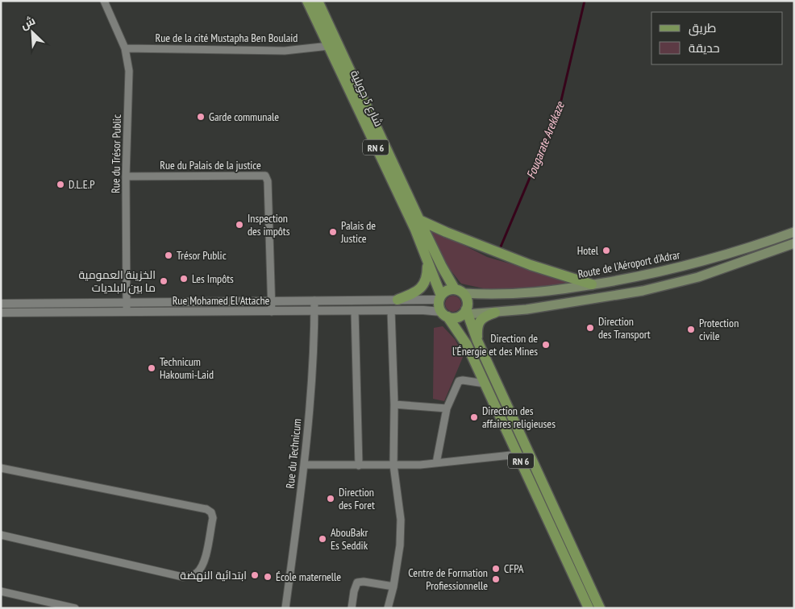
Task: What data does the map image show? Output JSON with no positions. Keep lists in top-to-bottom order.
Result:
{
  "streets": {
    "main road": ["شارع 5 جويلية", "RN 6", "Route de l'Aéroport d'Adrar"],
    "street": [
      "Rue de la cité Mustapha Ben Boulaid",
      "Rue du Trésor Public",
      "Rue du Palais de la justice",
      "Rue Mohamed El Attache",
      "Rue du Technicum"
    ]
  },
  "crossings": [
    ["Rue de la cité Mustapha Ben Boulaid", "شارع 5 جويلية"],
    ["Rue de la cité Mustapha Ben Boulaid", "Rue du Trésor Public"],
    ["شارع 5 جويلية", "RN 6"],
    ["شارع 5 جويلية", "Route de l'Aéroport d'Adrar"],
    ["شارع 5 جويلية", "Rue Mohamed El Attache"],
    ["RN 6", "Route de l'Aéroport d'Adrar"],
    ["RN 6", "Rue Mohamed El Attache"],
    ["Rue du Trésor Public", "Rue du Palais de la justice"],
    ["Rue du Trésor Public", "Rue Mohamed El Attache"],
    ["Rue du Palais de la justice", "Rue Mohamed El Attache"],
    ["Route de l'Aéroport d'Adrar", "Rue Mohamed El Attache"],
    ["Rue Mohamed El Attache", "Rue du Technicum"]
  ],
  "water": ["Fougarate Arekkaze"],
  "places": [
    "Garde communale",
    "D.L.E.P",
    "Inspection des impôts",
    "Palais de Justice",
    "Hotel",
    "Trésor Public",
    "Les Impôts",
    "الخزينة العمومية ما بين البلديات",
    "Direction des Transport",
    "Protection civile",
    "Direction de l’Énergie et des Mines",
    "Technicum Hakoumi-Laid",
    "Direction des affaires religieuses",
    "Direction des Foret",
    "AbouBakr Es Seddik",
    "CFPA",
    "ابتدائية النهضة",
    "École maternelle",
    "Centre de Formation Profiessionnelle"
  ],
  "legend": ["طريق", "حديقة"],
  "north": "top left"
}
